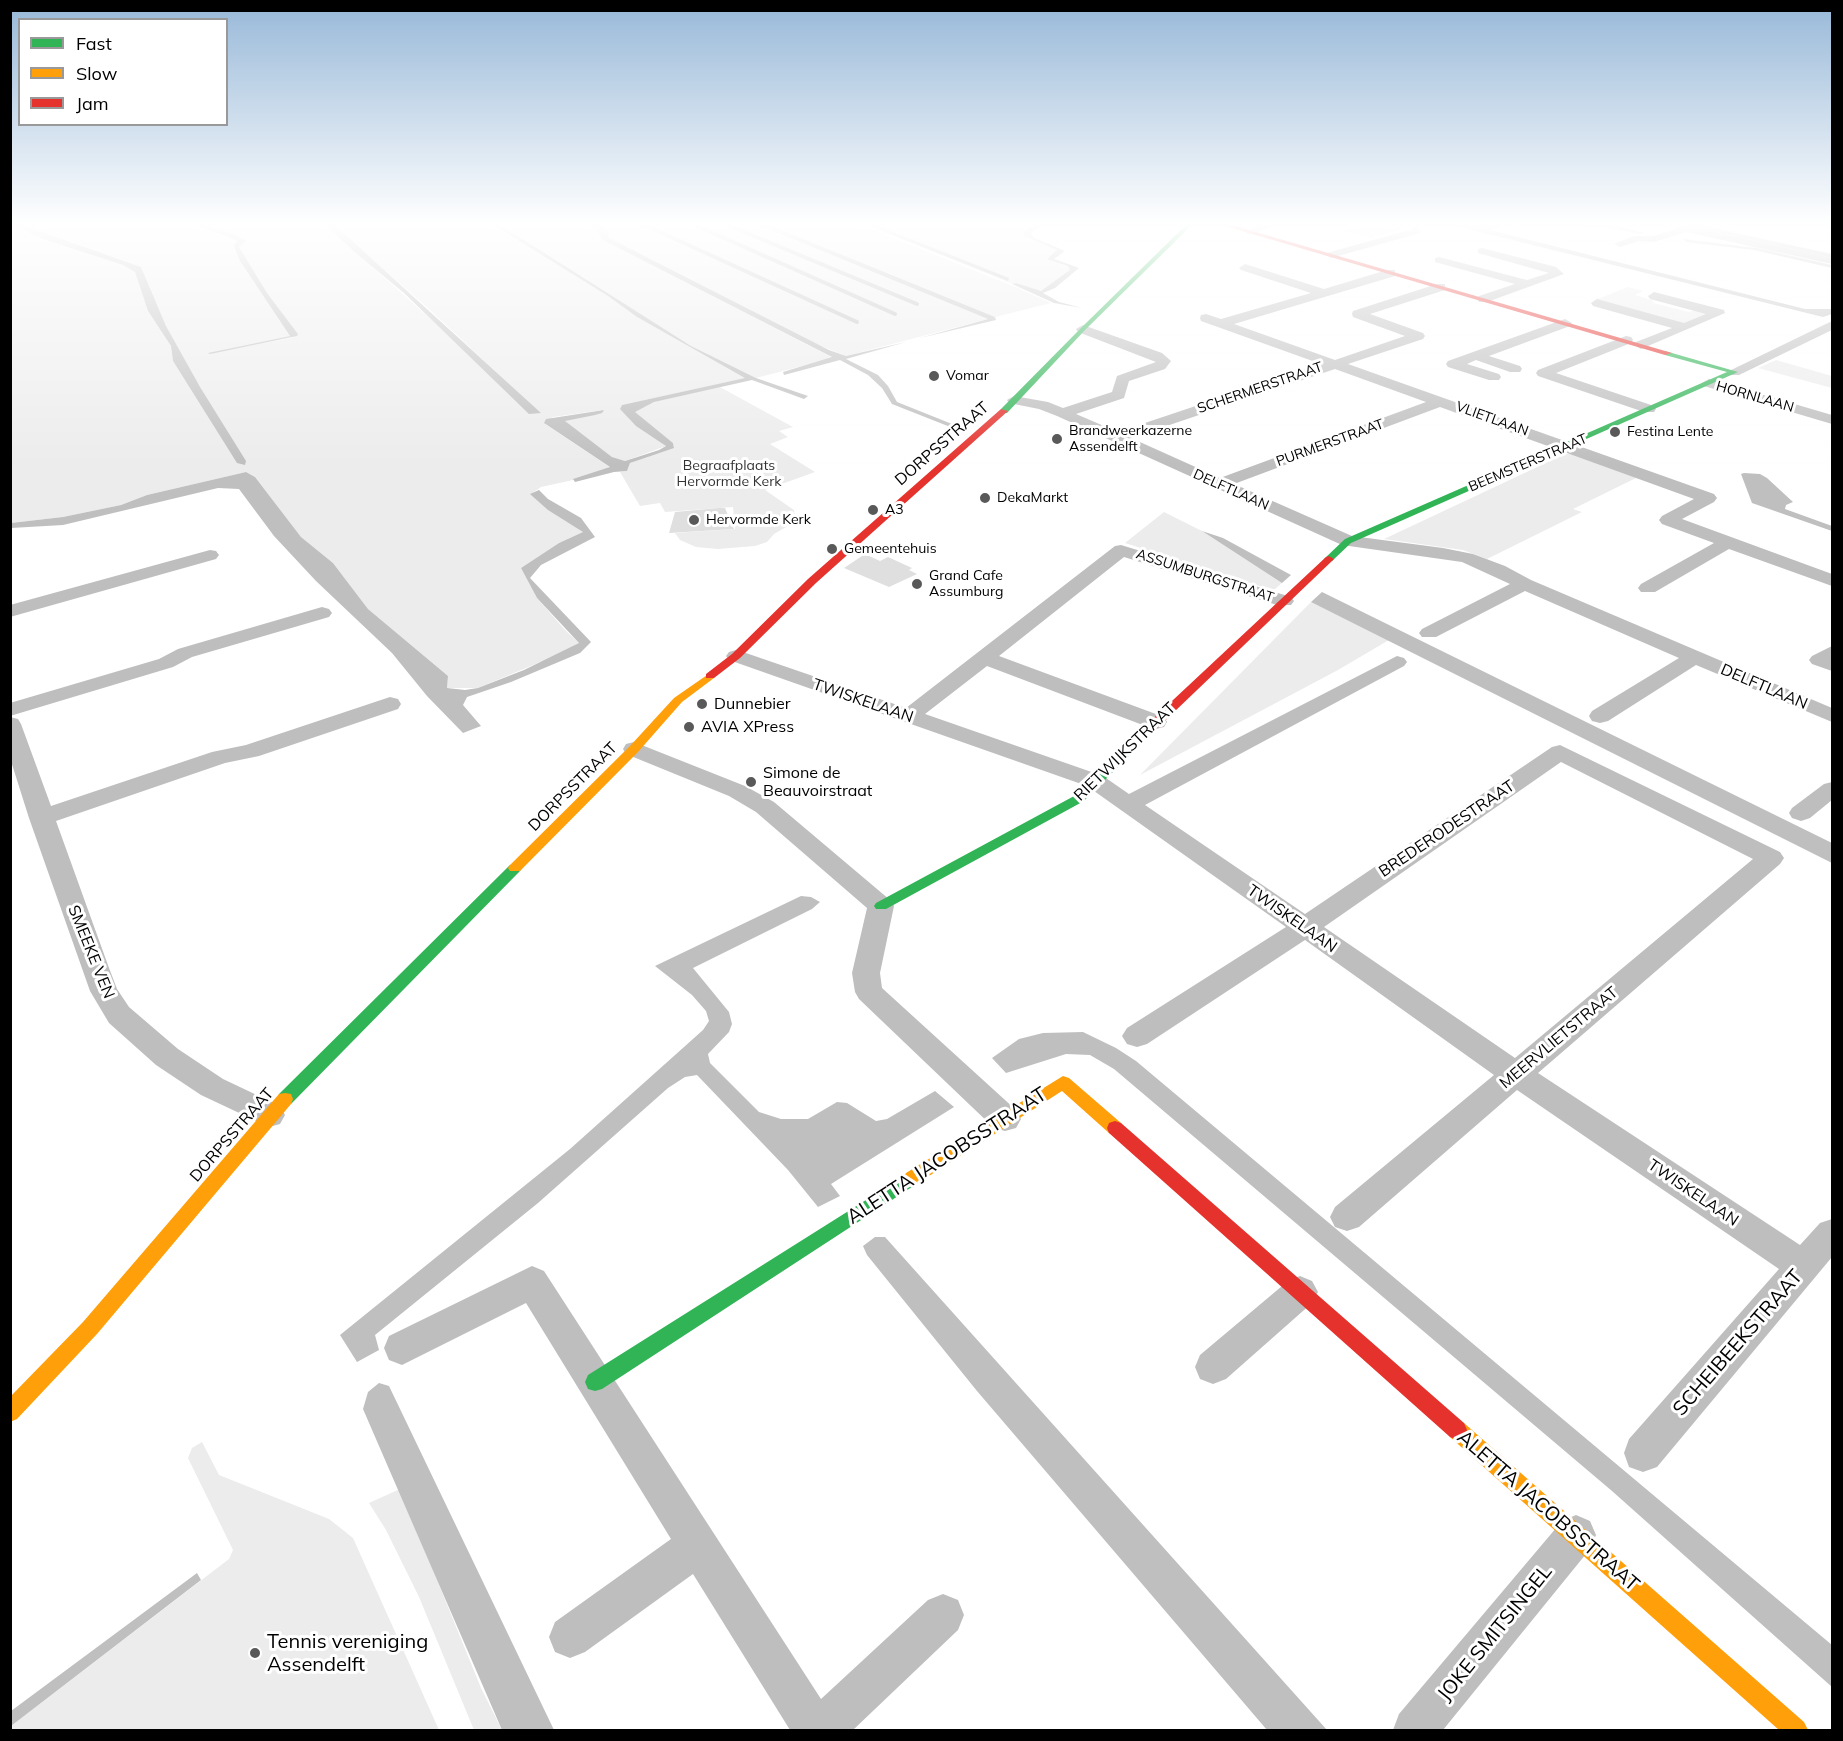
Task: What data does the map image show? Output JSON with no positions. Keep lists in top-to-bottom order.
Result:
{
  "streets": {
    "street": [
      "SCHERMERSTRAAT",
      "HORNLAAN",
      "VLIETLAAN",
      "PURMERSTRAAT",
      "DORPSSTRAAT",
      "BEEMSTERSTRAAT",
      "DELFTLAAN",
      "ASSUMBURGSTRAAT",
      "TWISKELAAN",
      "RIETWIJKSTRAAT",
      "BREDERODESTRAAT",
      "SMEEKE VEN",
      "MEERVLIETSTRAAT",
      "ALETTA JACOBSSTRAAT",
      "SCHEIBEEKSTRAAT",
      "JOKE SMITSINGEL"
    ]
  },
  "crossings": [
    ["SCHERMERSTRAAT", "VLIETLAAN"],
    ["SCHERMERSTRAAT", "DELFTLAAN"],
    ["HORNLAAN", "BEEMSTERSTRAAT"],
    ["VLIETLAAN", "PURMERSTRAAT"],
    ["VLIETLAAN", "BEEMSTERSTRAAT"],
    ["PURMERSTRAAT", "DELFTLAAN"],
    ["DORPSSTRAAT", "DELFTLAAN"],
    ["DORPSSTRAAT", "TWISKELAAN"],
    ["DORPSSTRAAT", "SMEEKE VEN"],
    ["BEEMSTERSTRAAT", "DELFTLAAN"],
    ["ASSUMBURGSTRAAT", "TWISKELAAN"],
    ["ASSUMBURGSTRAAT", "RIETWIJKSTRAAT"],
    ["TWISKELAAN", "RIETWIJKSTRAAT"],
    ["TWISKELAAN", "BREDERODESTRAAT"],
    ["TWISKELAAN", "MEERVLIETSTRAAT"],
    ["TWISKELAAN", "SCHEIBEEKSTRAAT"],
    ["BREDERODESTRAAT", "MEERVLIETSTRAAT"],
    ["ALETTA JACOBSSTRAAT", "JOKE SMITSINGEL"]
  ],
  "parks": ["Begraafplaats Hervormde Kerk"],
  "places": [
    "Vomar",
    "Festina Lente",
    "Brandweerkazerne Assendelft",
    "DekaMarkt",
    "A3",
    "Hervormde Kerk",
    "Gemeentehuis",
    "Grand Cafe Assumburg",
    "Dunnebier",
    "AVIA XPress",
    "Simone de Beauvoirstraat",
    "Tennis vereniging Assendelft"
  ],
  "legend": ["Fast", "Slow", "Jam"]
}
